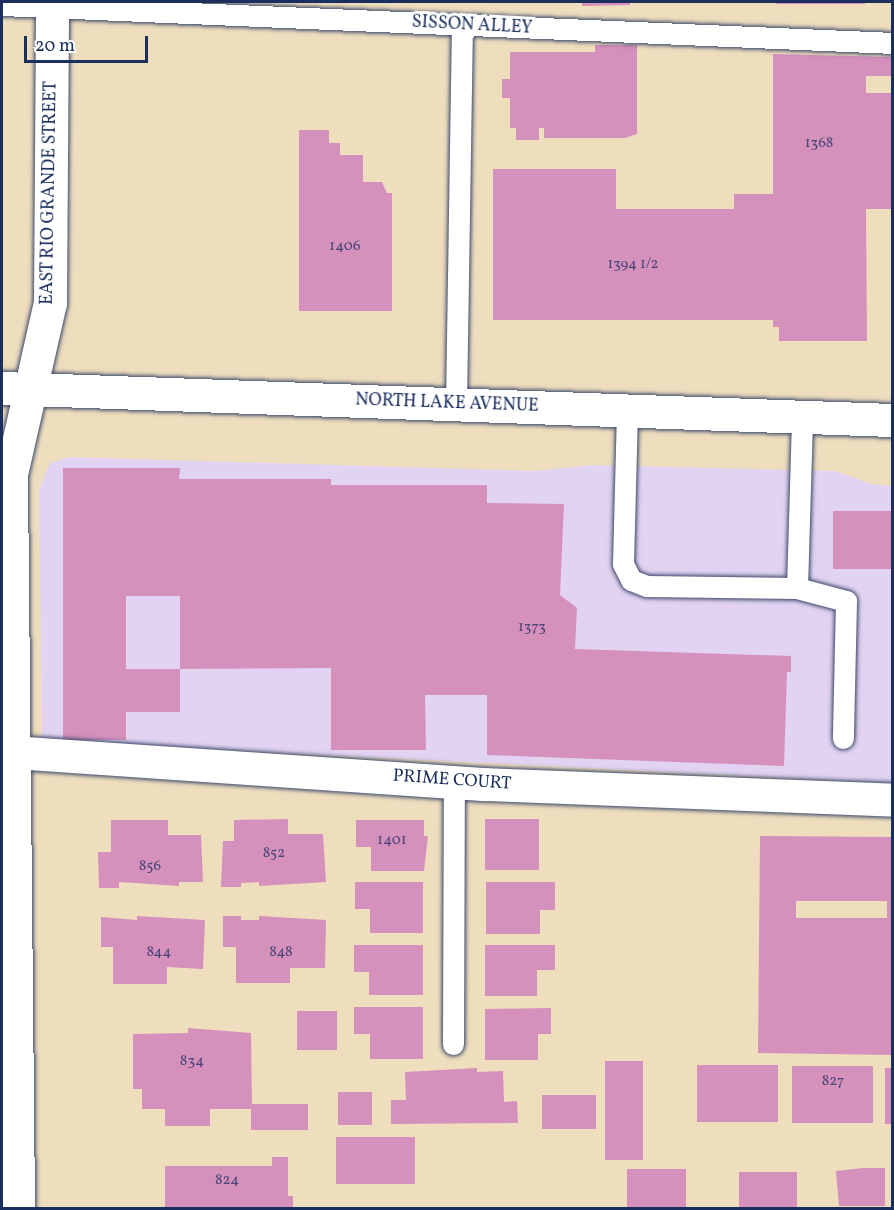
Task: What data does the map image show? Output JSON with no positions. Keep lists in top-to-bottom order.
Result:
{
  "streets": {
    "street": ["EAST RIO GRANDE STREET", "NORTH LAKE AVENUE", "PRIME COURT"],
    "lane": ["SISSON ALLEY"]
  },
  "crossings": [
    ["SISSON ALLEY", "EAST RIO GRANDE STREET"],
    ["EAST RIO GRANDE STREET", "NORTH LAKE AVENUE"],
    ["EAST RIO GRANDE STREET", "PRIME COURT"]
  ],
  "house_numbers": [
    "1368",
    "1406",
    "1394 1/2",
    "1373",
    "1401",
    "852",
    "856",
    "844",
    "848",
    "834",
    "827",
    "824"
  ],
  "scale_bar": "20 m"
}
